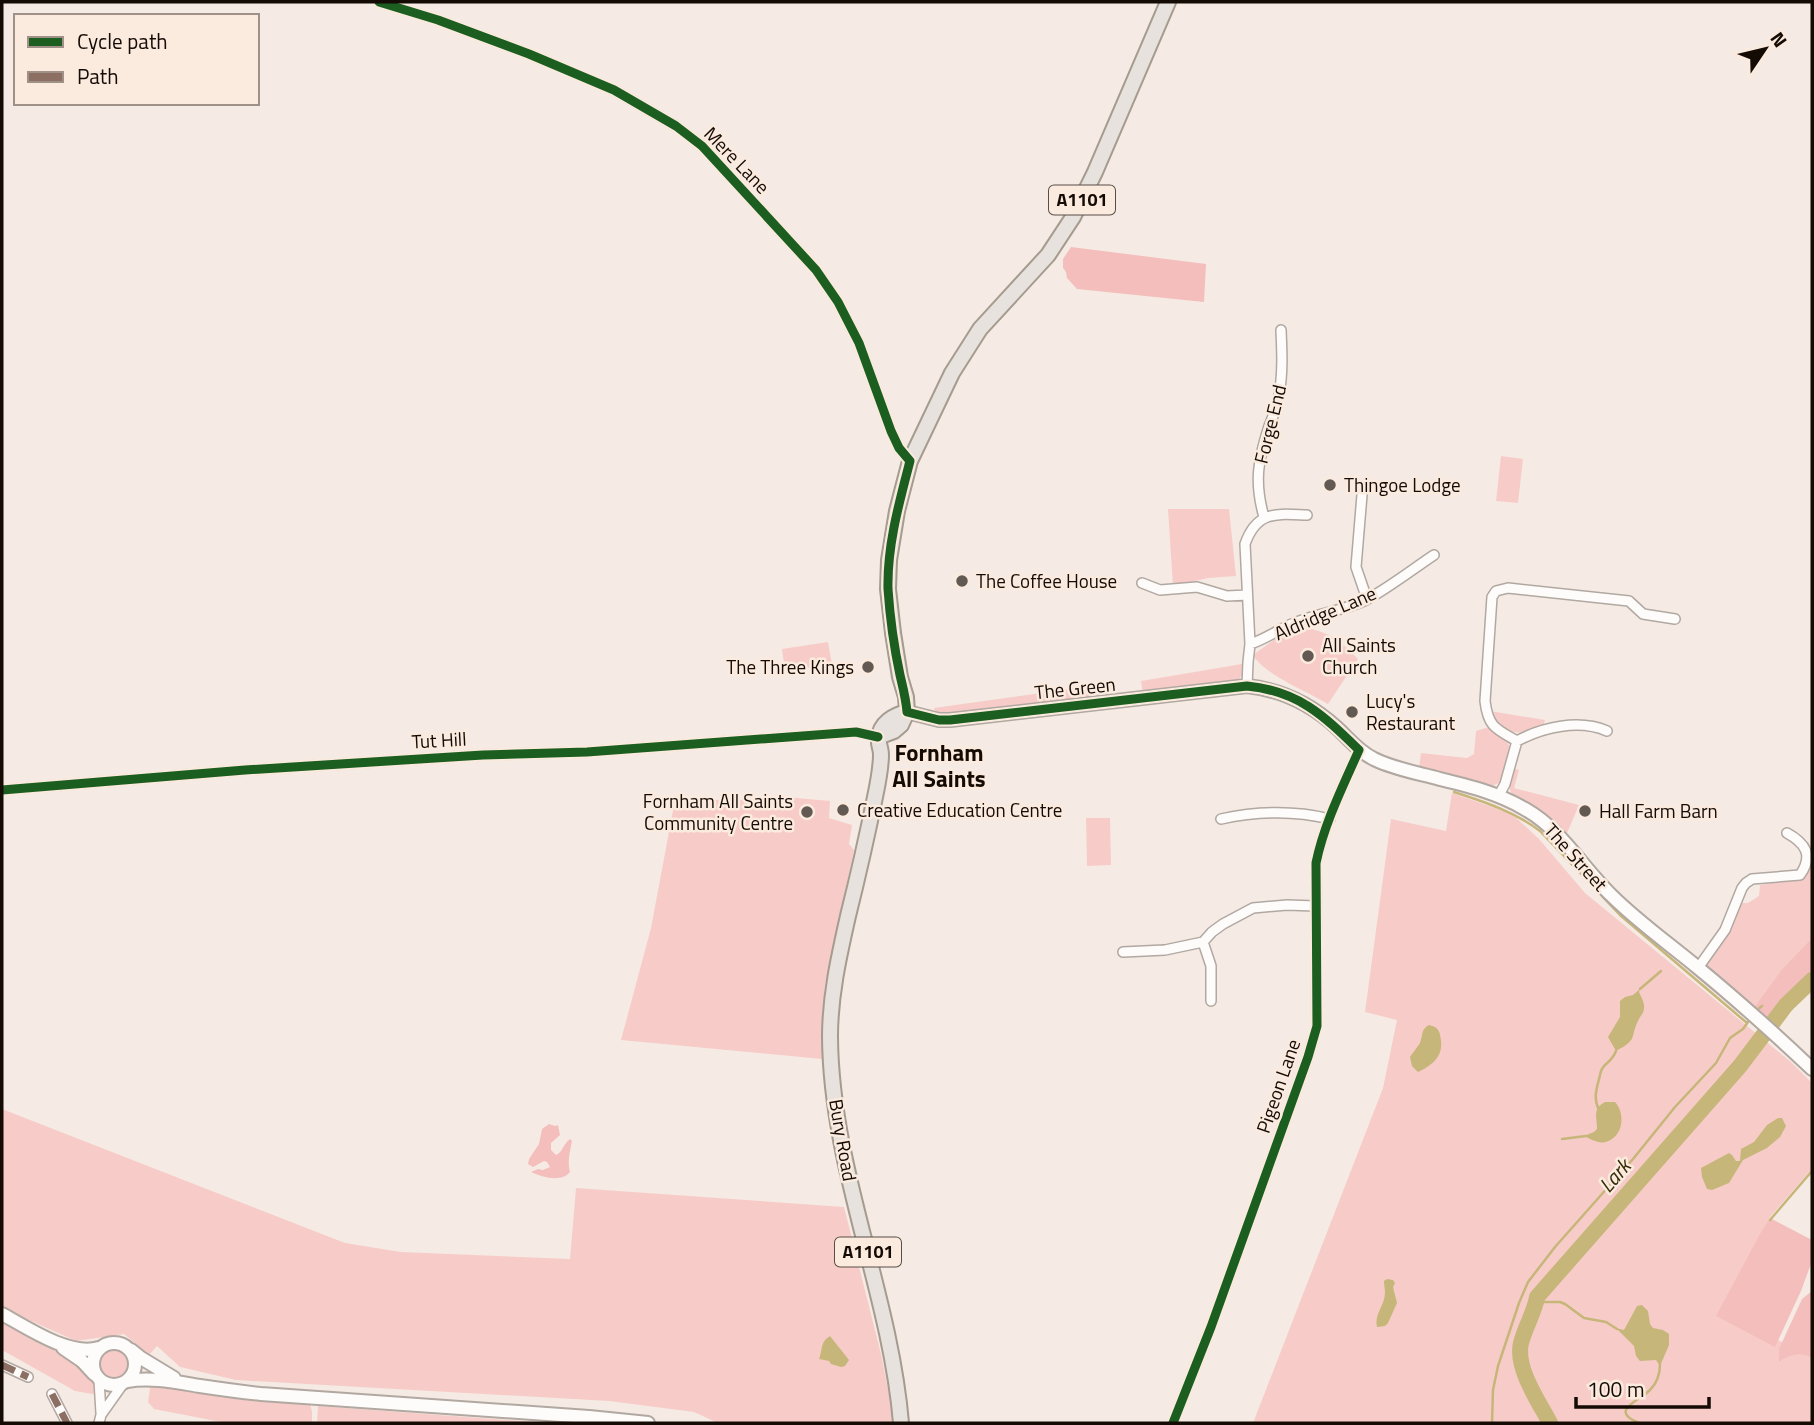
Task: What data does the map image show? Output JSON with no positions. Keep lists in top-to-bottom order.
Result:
{
  "streets": {
    "main road": [
      "A1101",
      "The Green",
      "The Street",
      "Bury Road"
    ],
    "street": [
      "Mere Lane",
      "Forge End",
      "Aldridge Lane",
      "Tut Hill",
      "Pigeon Lane"
    ]
  },
  "crossings": [
    ["Mere Lane", "A1101"],
    ["A1101", "The Green"],
    ["The Green", "The Street"],
    ["Tut Hill", "Bury Road"],
    ["The Street", "Pigeon Lane"]
  ],
  "districts": ["Fornham All Saints"],
  "water": ["Lark"],
  "places": [
    "Thingoe Lodge",
    "The Coffee House",
    "All Saints Church",
    "The Three Kings",
    "Lucy's Restaurant",
    "Creative Education Centre",
    "Hall Farm Barn",
    "Fornham All Saints Community Centre"
  ],
  "legend": ["Cycle path", "Path"],
  "scale_bar": "100 m",
  "north": "top right"
}
